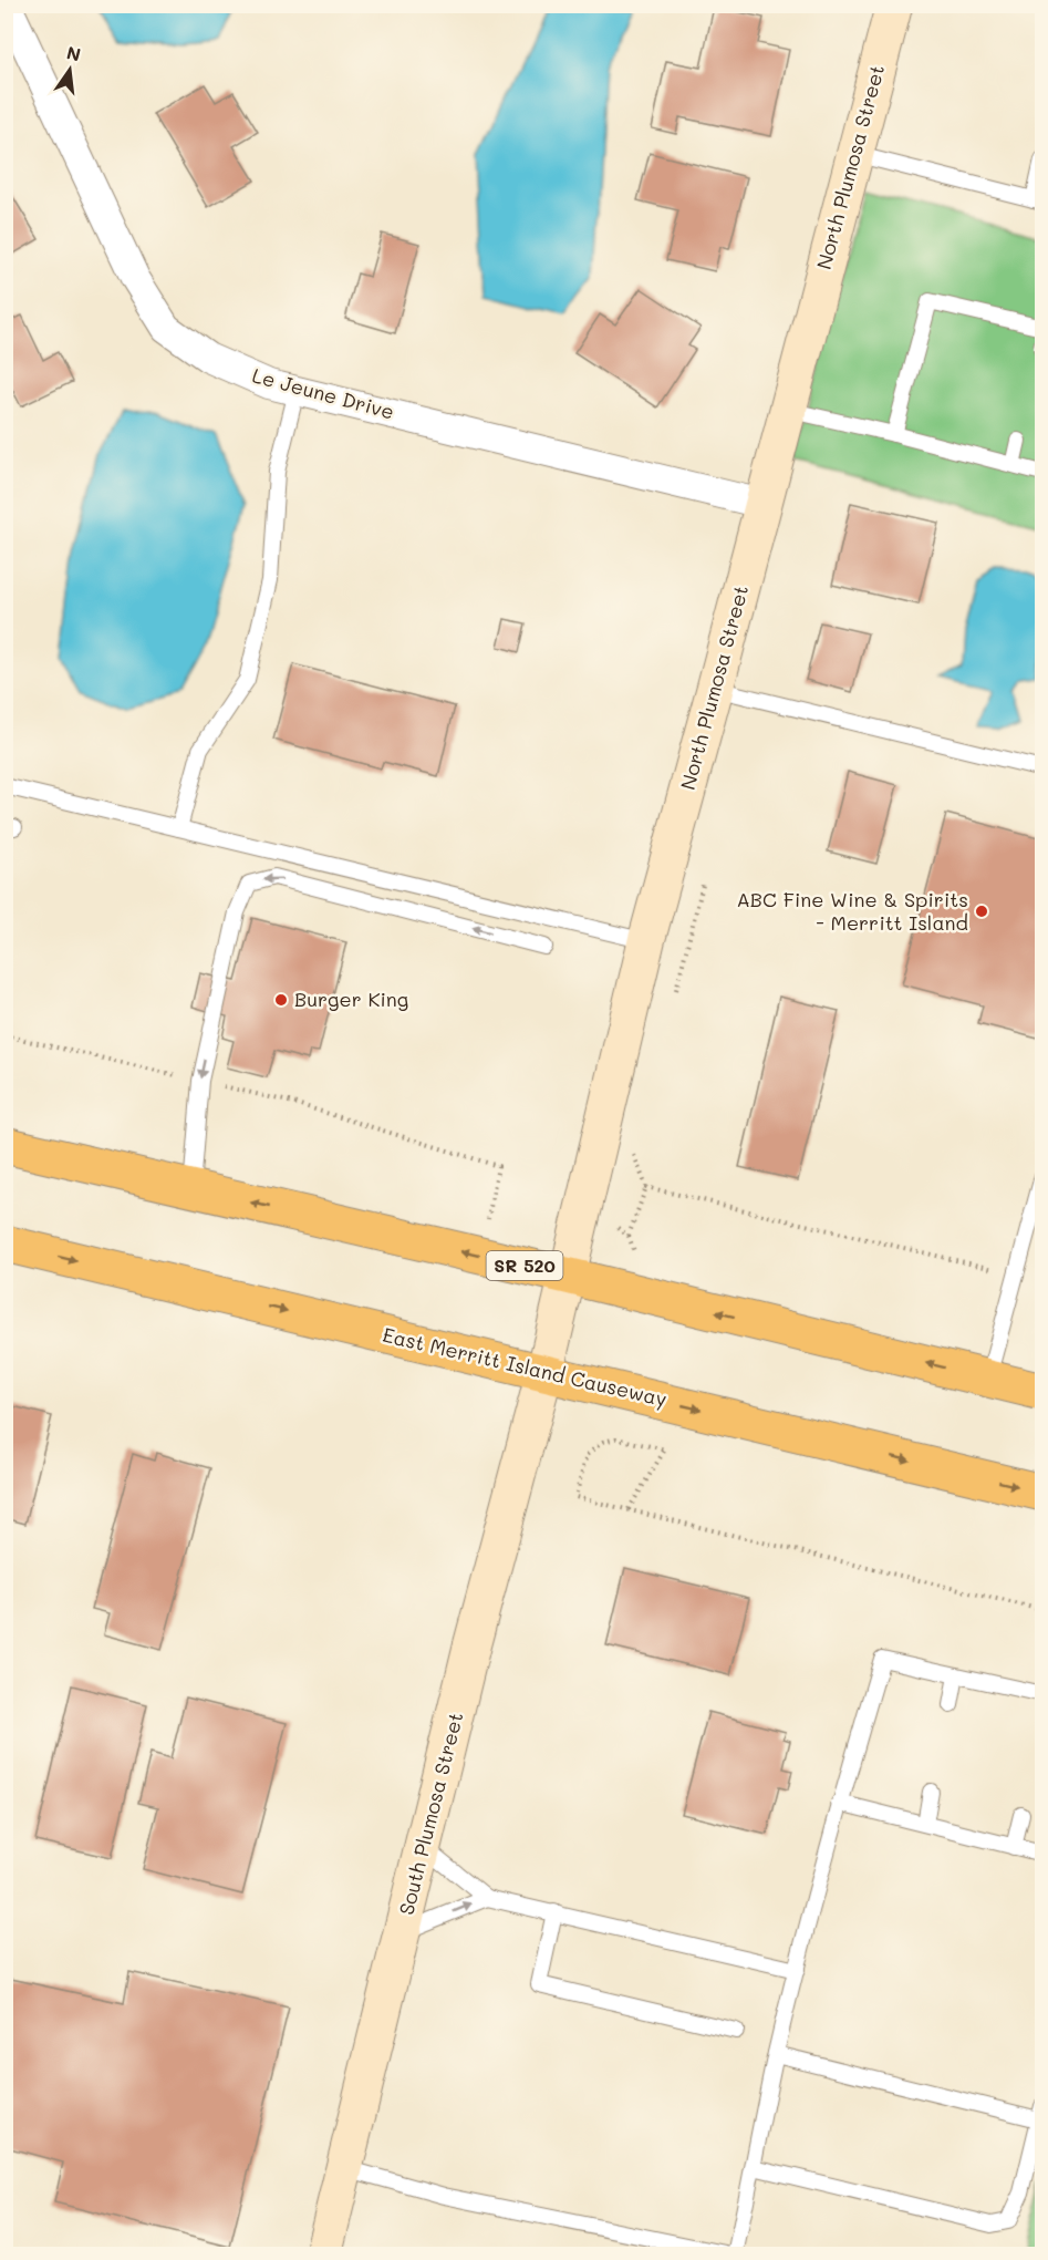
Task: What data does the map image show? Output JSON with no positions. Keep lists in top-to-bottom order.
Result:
{
  "streets": {
    "main road": ["SR 520", "East Merritt Island Causeway"],
    "street": ["North Plumosa Street", "Le Jeune Drive", "South Plumosa Street"]
  },
  "crossings": [
    ["North Plumosa Street", "Le Jeune Drive"],
    ["North Plumosa Street", "SR 520"],
    ["North Plumosa Street", "East Merritt Island Causeway"],
    ["North Plumosa Street", "South Plumosa Street"],
    ["East Merritt Island Causeway", "South Plumosa Street"]
  ],
  "places": ["ABC Fine Wine & Spirits - Merritt Island", "Burger King"],
  "north": "top"
}
